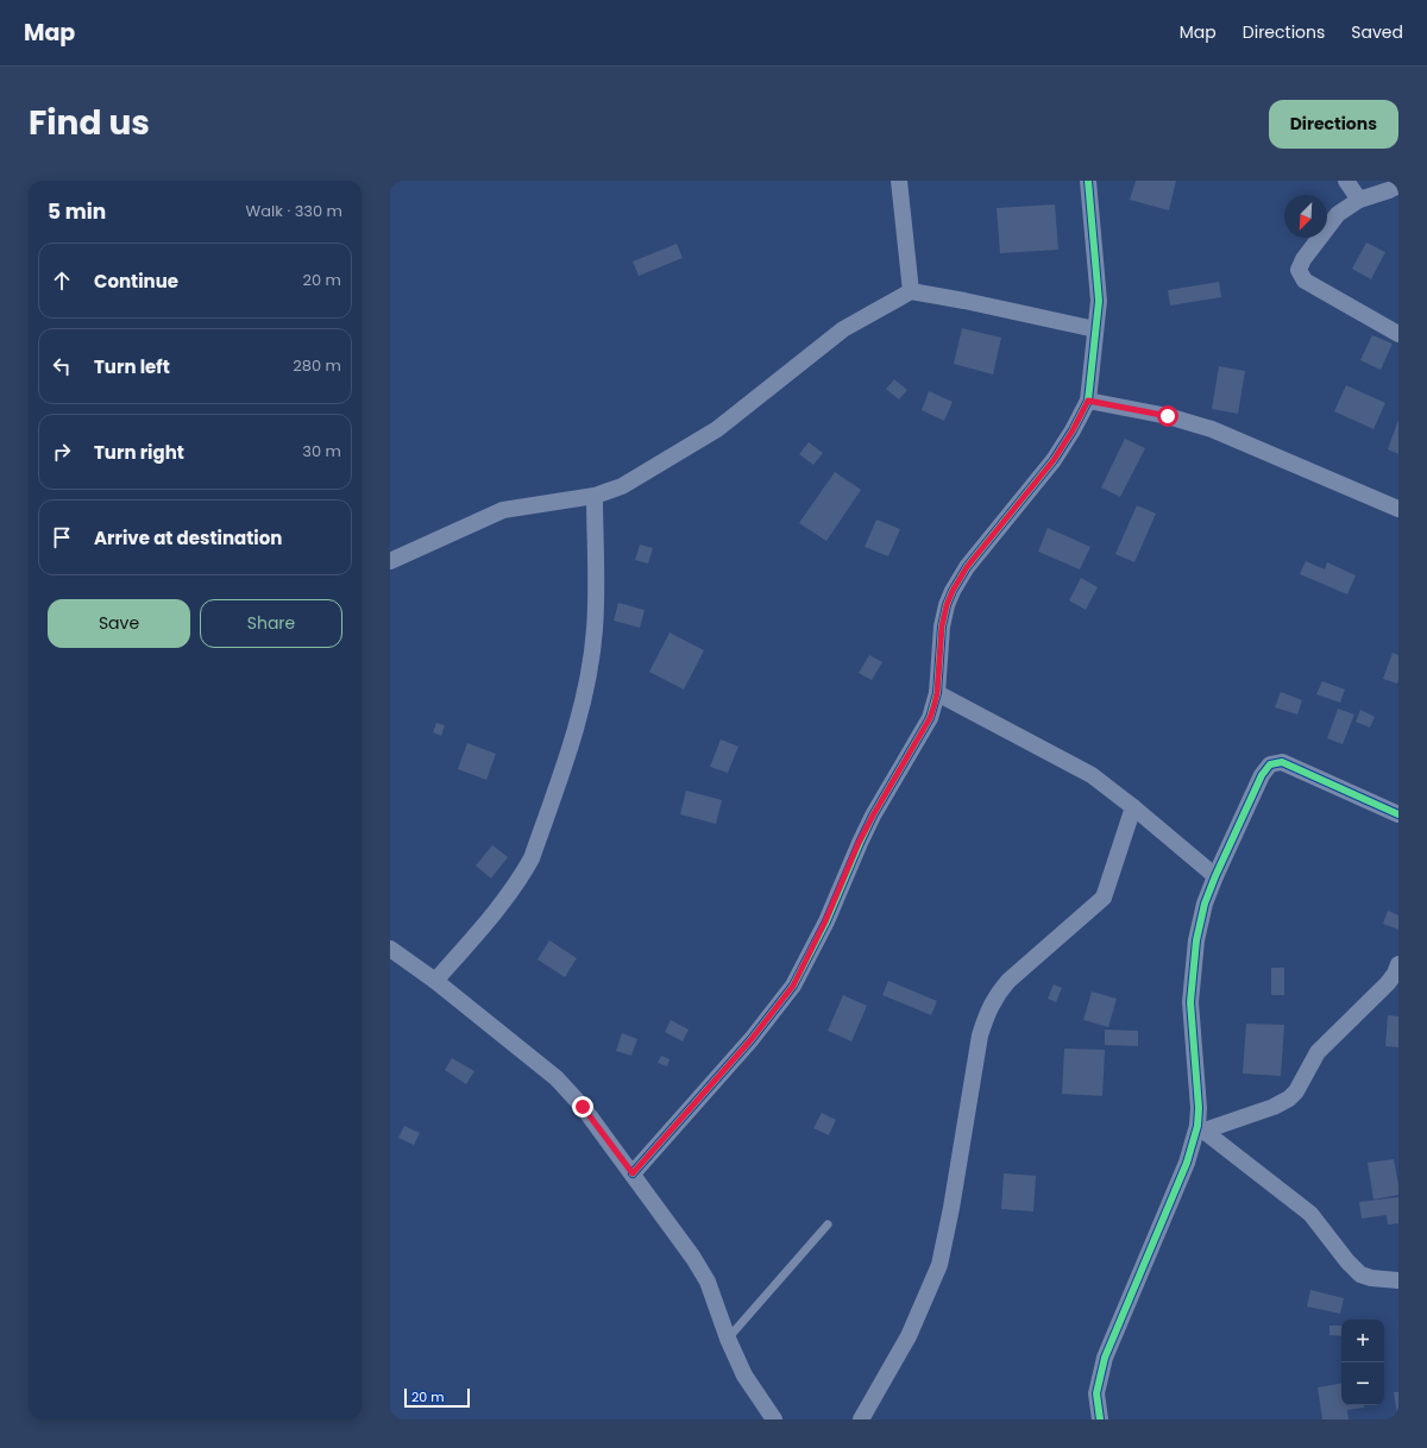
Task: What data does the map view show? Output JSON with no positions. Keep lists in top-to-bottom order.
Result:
{
  "scale_bar": "20 m",
  "north": "bottom left",
  "page": {
    "header": "Map",
    "nav": ["Map", "Directions", "Saved"],
    "title": "Find us",
    "buttons": [
      "Directions",
      ["Save", "Share"]
    ],
    "heading": ["5 min", "Walk · 330 m"],
    "list": [
      ["Continue", "20 m"],
      ["Turn left", "280 m"],
      ["Turn right", "30 m"],
      "Arrive at destination"
    ],
    "map_buttons": ["+", "−"],
    "scale": "20 m"
  }
}
